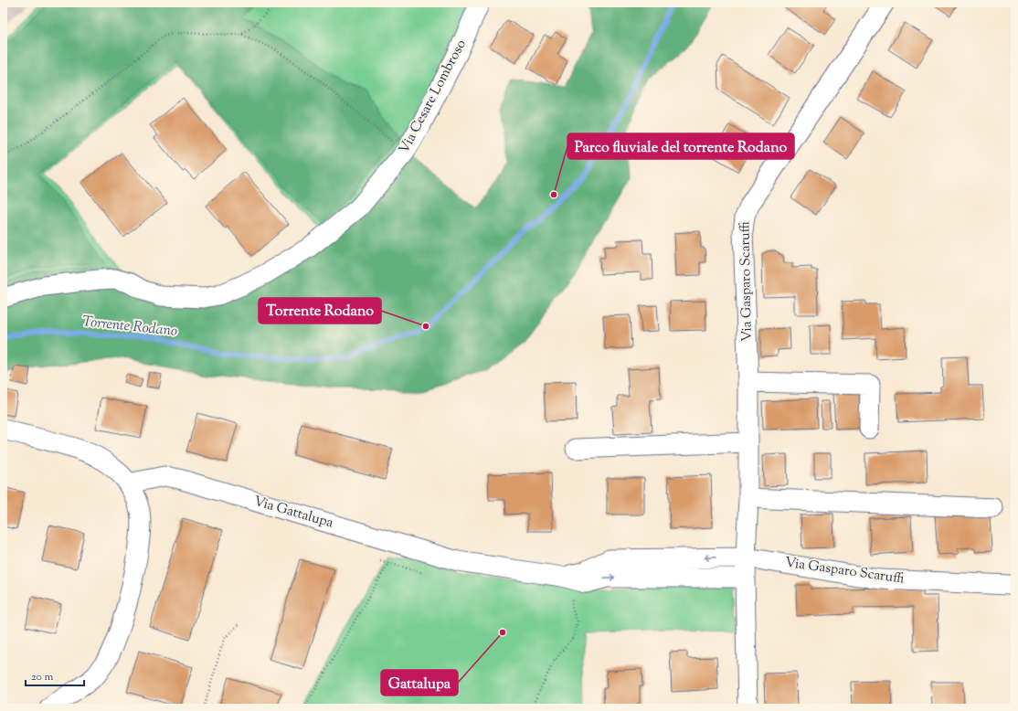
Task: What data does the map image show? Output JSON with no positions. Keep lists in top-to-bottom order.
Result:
{
  "streets": {
    "street": ["Via Cesare Lombroso", "Via Gasparo Scaruffi", "Via Gattalupa"]
  },
  "crossings": [
    ["Via Gasparo Scaruffi", "Via Gattalupa"]
  ],
  "water": ["Torrente Rodano"],
  "places": ["Parco fluviale del torrente Rodano", "Torrente Rodano", "Gattalupa"],
  "scale_bar": "20 m"
}
